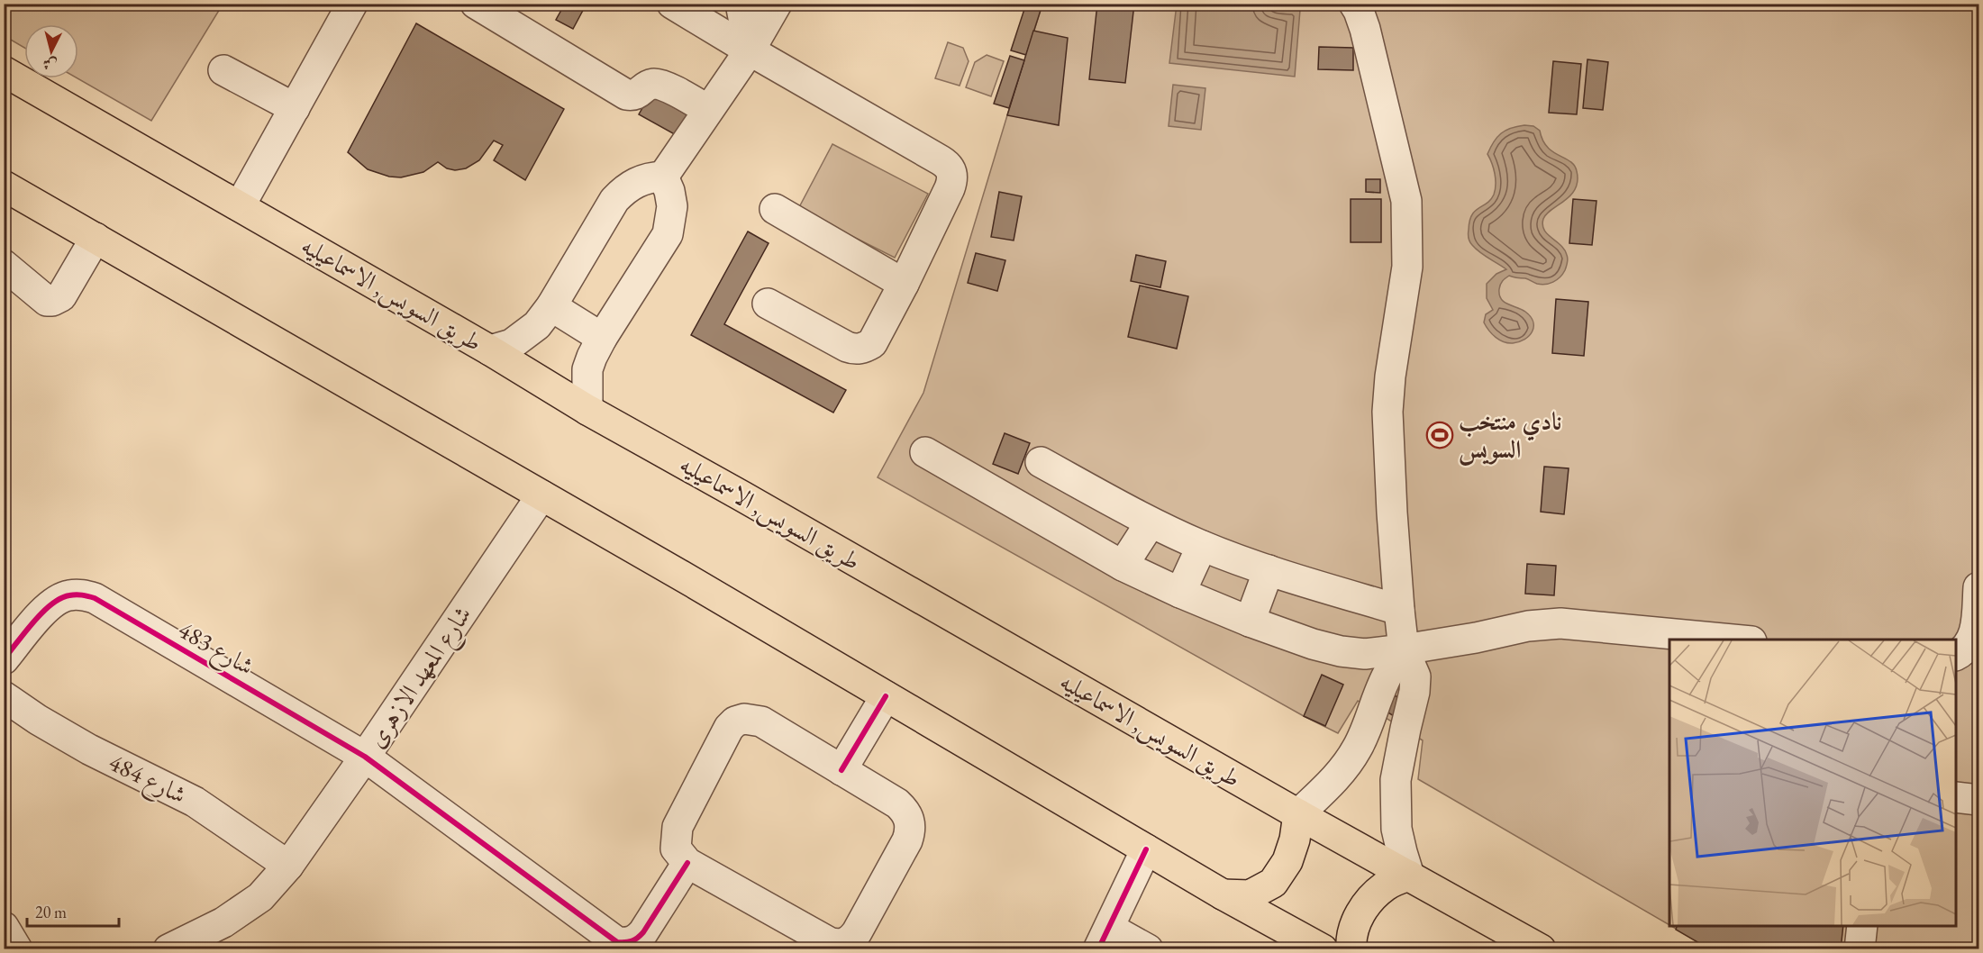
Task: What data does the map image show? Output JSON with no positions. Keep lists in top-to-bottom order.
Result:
{
  "streets": {
    "main road": ["طريق السويس, الاسماعيليه"],
    "street": ["شارع 483", "شارع المعهد الازهرى", "شارع 484"]
  },
  "crossings": [
    ["شارع 483", "شارع المعهد الازهرى"],
    ["شارع المعهد الازهرى", "شارع 484"]
  ],
  "places": {
    "sports": ["نادي منتخب السويس"]
  },
  "scale_bar": "20 m",
  "north": "bottom"
}
